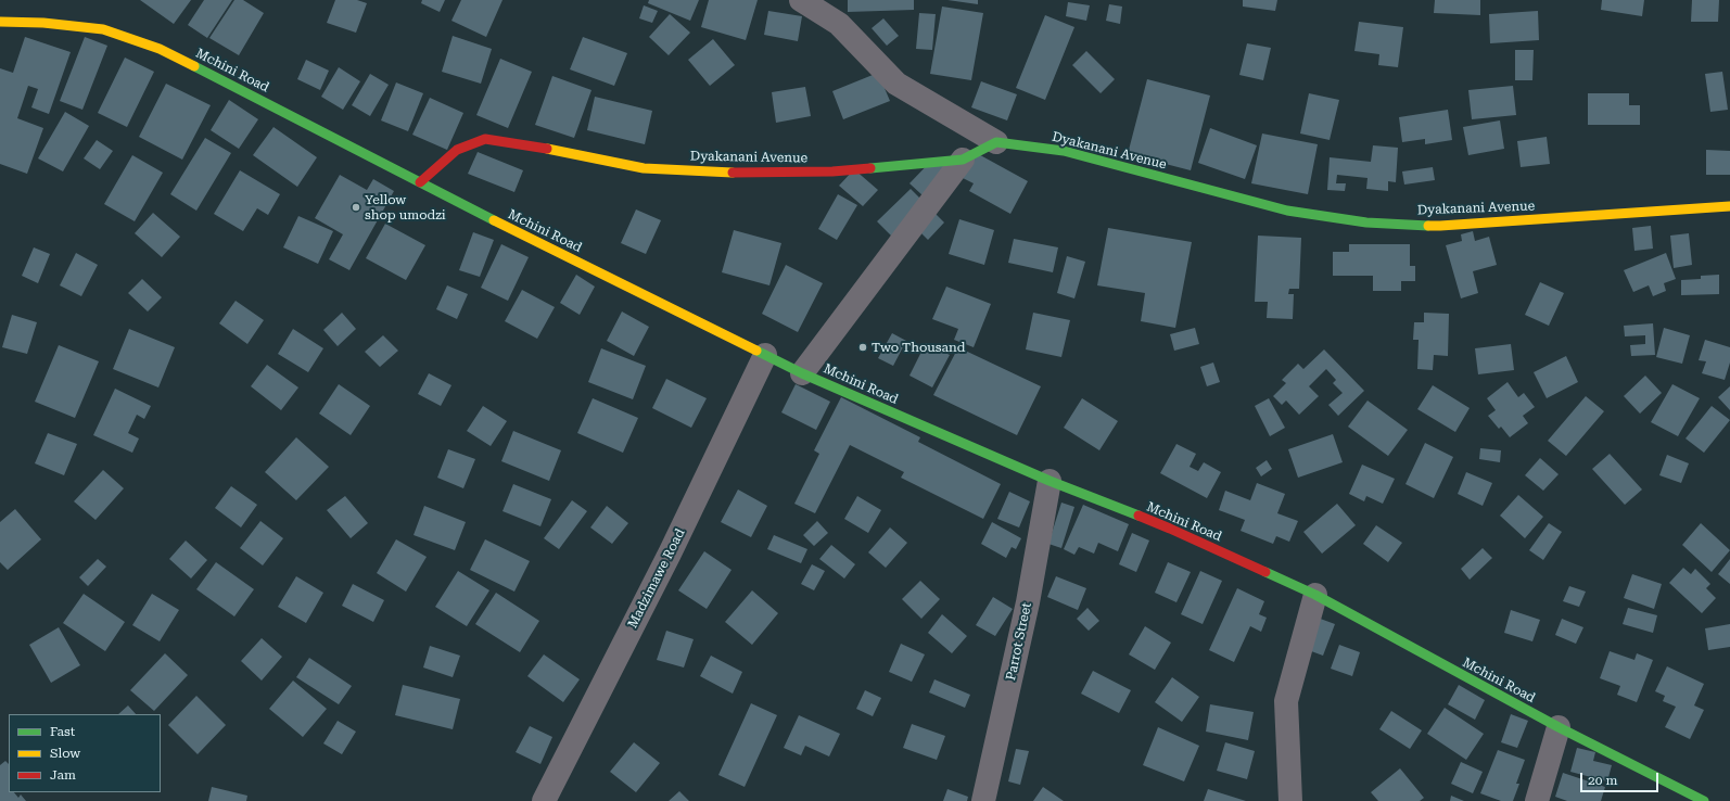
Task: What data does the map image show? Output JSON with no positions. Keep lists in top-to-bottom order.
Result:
{
  "streets": {
    "street": [
      "Mchini Road",
      "Dyakanani Avenue",
      "Madzimawe Road",
      "Parrot Street"
    ]
  },
  "crossings": [
    ["Mchini Road", "Dyakanani Avenue"],
    ["Mchini Road", "Madzimawe Road"],
    ["Mchini Road", "Parrot Street"]
  ],
  "places": ["Yellow shop umodzi", "Two Thousand"],
  "legend": ["Fast", "Slow", "Jam"],
  "scale_bar": "20 m"
}
